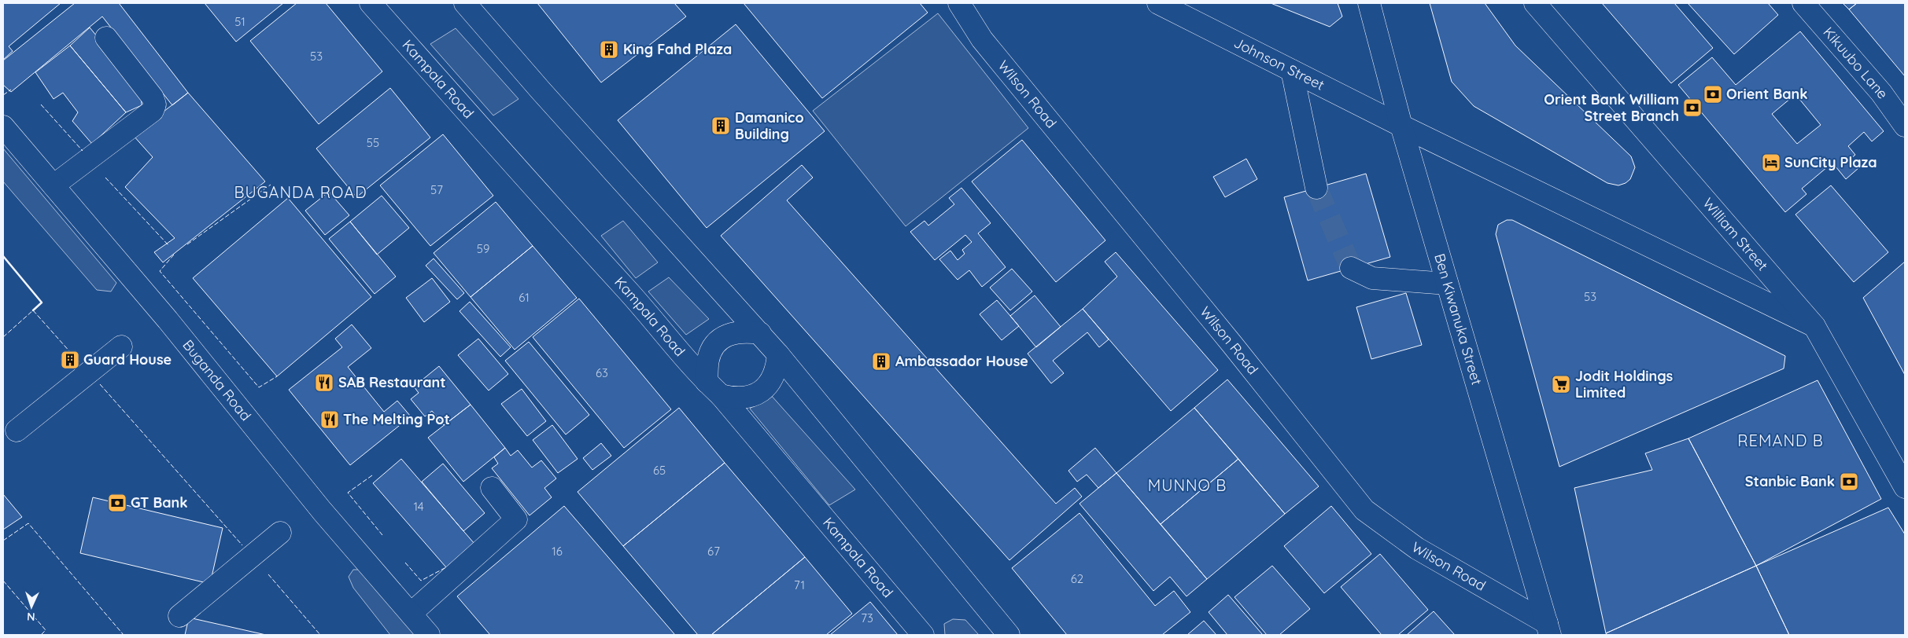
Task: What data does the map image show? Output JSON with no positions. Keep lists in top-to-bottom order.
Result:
{
  "streets": {
    "main road": [
      "Kikuubo Lane",
      "Johnson Street",
      "Kampala Road",
      "Wilson Road",
      "William Street",
      "Ben Kiwanuka Street",
      "Buganda Road"
    ]
  },
  "crossings": [
    ["Johnson Street", "William Street"],
    ["Johnson Street", "Ben Kiwanuka Street"],
    ["Wilson Road", "Ben Kiwanuka Street"]
  ],
  "districts": ["BUGANDA ROAD", "REMAND B", "MUNNO B"],
  "places": {
    "building": [
      "King Fahd Plaza",
      "Damanico Building",
      "Guard House",
      "Ambassador House"
    ],
    "bank": [
      "Orient Bank",
      "Orient Bank William Street Branch",
      "Stanbic Bank",
      "GT Bank"
    ],
    "hotel": ["SunCity Plaza"],
    "restaurant": ["SAB Restaurant", "The Melting Pot"],
    "supermarket": ["Jodit Holdings Limited"]
  },
  "house_numbers": [
    "51",
    "53",
    "55",
    "57",
    "59",
    "53",
    "61",
    "63",
    "65",
    "14",
    "16",
    "67",
    "62",
    "71",
    "73"
  ],
  "north": "bottom"
}
